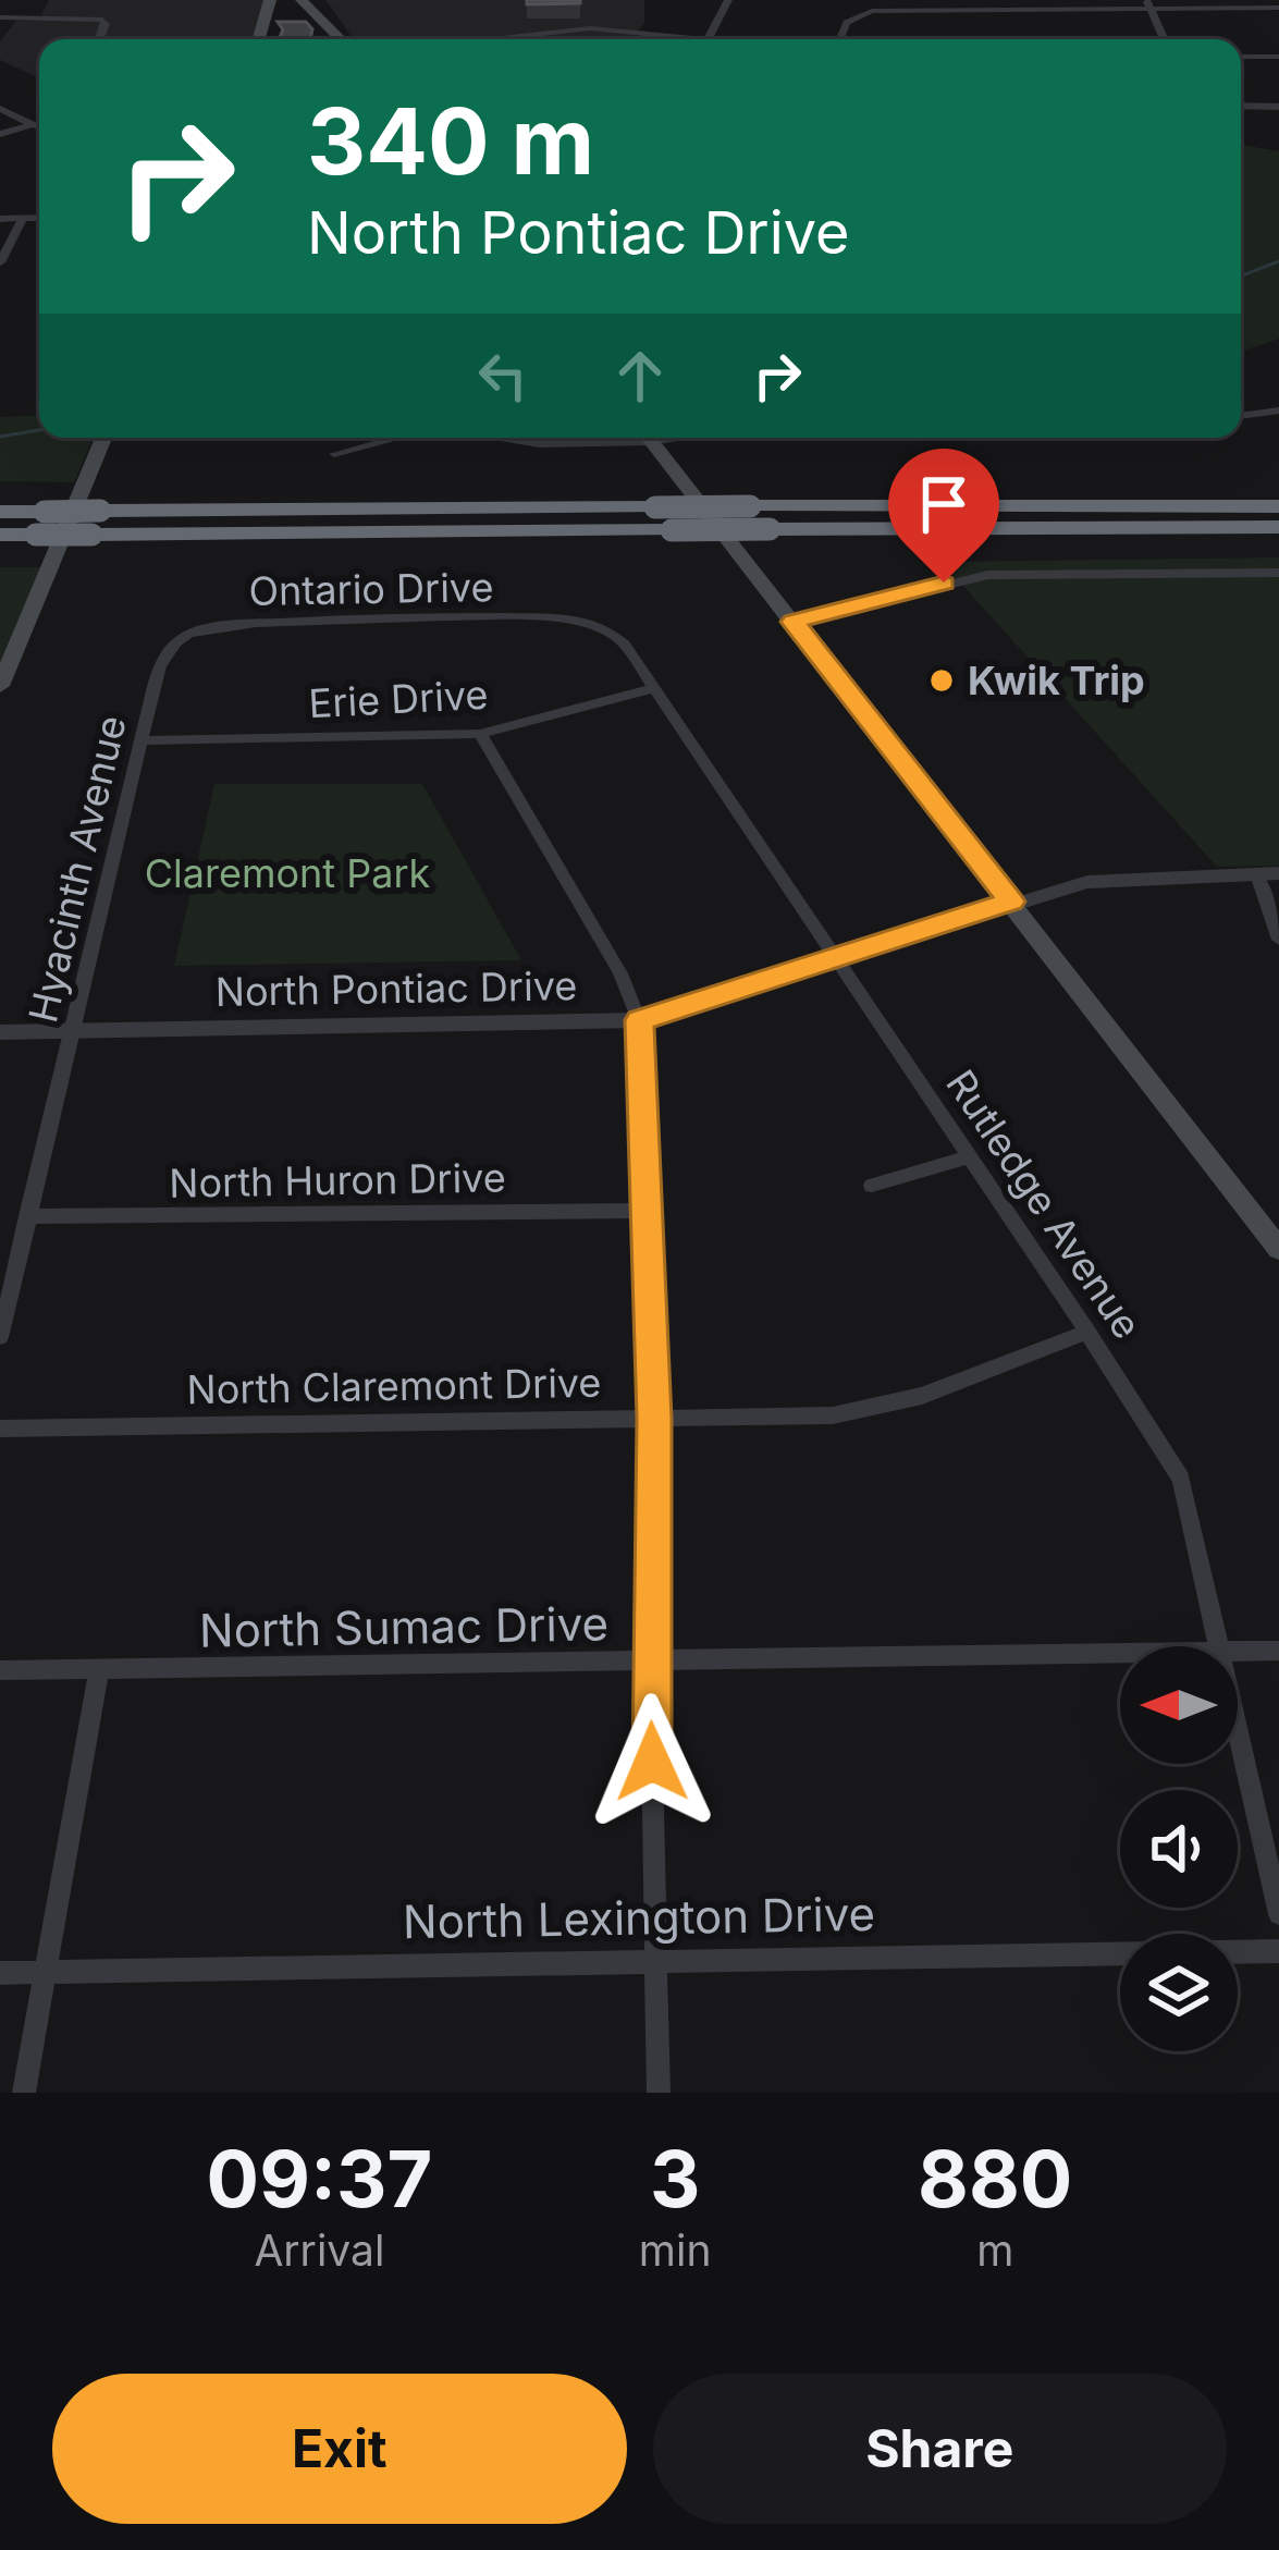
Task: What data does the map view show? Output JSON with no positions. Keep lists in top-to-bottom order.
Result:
{
  "streets": {
    "street": [
      "Ontario Drive",
      "Erie Drive",
      "Hyacinth Avenue",
      "North Pontiac Drive",
      "North Huron Drive",
      "Rutledge Avenue",
      "North Claremont Drive",
      "North Sumac Drive",
      "North Lexington Drive"
    ]
  },
  "crossings": [
    ["Ontario Drive", "Hyacinth Avenue"],
    ["Ontario Drive", "Rutledge Avenue"],
    ["Erie Drive", "Hyacinth Avenue"],
    ["Erie Drive", "Rutledge Avenue"],
    ["Hyacinth Avenue", "North Pontiac Drive"],
    ["Hyacinth Avenue", "North Huron Drive"],
    ["North Pontiac Drive", "Rutledge Avenue"],
    ["Rutledge Avenue", "North Claremont Drive"]
  ],
  "parks": ["Claremont Park"],
  "places": ["Kwik Trip"],
  "north": "left",
  "page": {
    "turn": ["340 m", "North Pontiac Drive"],
    "eta": [
      "09:37",
      "Arrival",
      "3",
      "min",
      "880",
      "m"
    ],
    "buttons": ["Exit", "Share"]
  }
}
